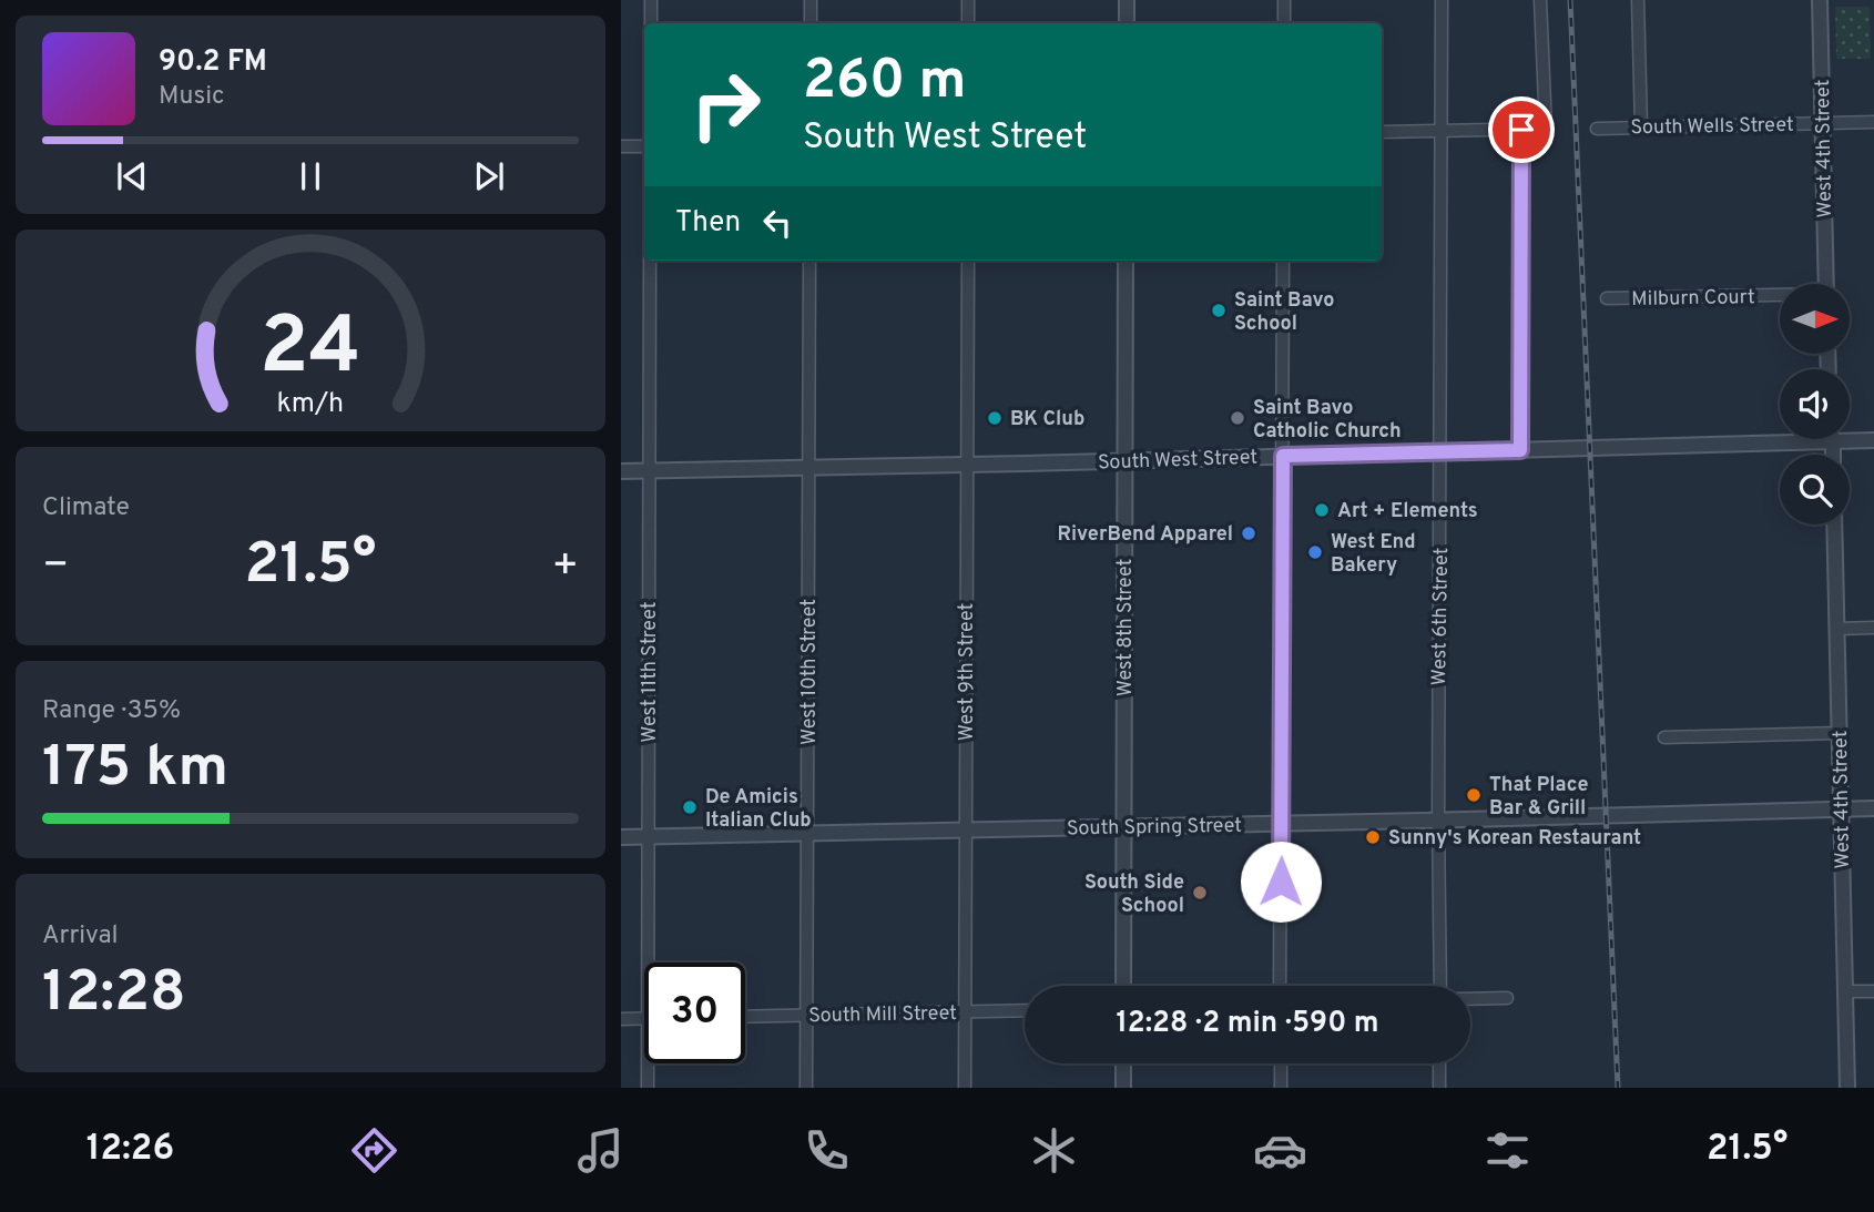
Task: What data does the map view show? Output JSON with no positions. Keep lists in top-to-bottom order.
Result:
{
  "streets": {
    "street": [
      "South Wells Street",
      "West 4th Street",
      "Milburn Court",
      "South West Street",
      "West 6th Street",
      "West 8th Street",
      "West 11th Street",
      "West 10th Street",
      "West 9th Street",
      "South Spring Street",
      "South Mill Street"
    ]
  },
  "crossings": [
    ["South Wells Street", "West 4th Street"],
    ["West 4th Street", "South Spring Street"],
    ["South West Street", "West 6th Street"],
    ["South West Street", "West 8th Street"],
    ["South West Street", "West 11th Street"],
    ["South West Street", "West 10th Street"],
    ["South West Street", "West 9th Street"],
    ["West 6th Street", "South Spring Street"],
    ["West 8th Street", "South Spring Street"],
    ["West 11th Street", "South Spring Street"],
    ["West 10th Street", "South Spring Street"],
    ["West 10th Street", "South Mill Street"],
    ["West 9th Street", "South Spring Street"],
    ["West 9th Street", "South Mill Street"]
  ],
  "places": [
    "Saint Bavo School",
    "BK Club",
    "Saint Bavo Catholic Church",
    "Art + Elements",
    "RiverBend Apparel",
    "West End Bakery",
    "That Place Bar & Grill",
    "De Amicis Italian Club",
    "Sunny's Korean Restaurant",
    "South Side School"
  ],
  "north": "right",
  "page": {
    "turn": ["260 m", "South West Street"],
    "song": ["90.2 FM", "Music"],
    "then": "Then",
    "tile": [
      "Climate",
      ["Range · 35%", "175 km"],
      ["Arrival", "12:28"]
    ],
    "heat": ["−", "21.5°", "+"],
    "limit": "30",
    "trip": "12:28 · 2 min · 590 m",
    "tabs": ["12:26", "21.5°"],
    "gauge": ["24", "km/h"]
  }
}
